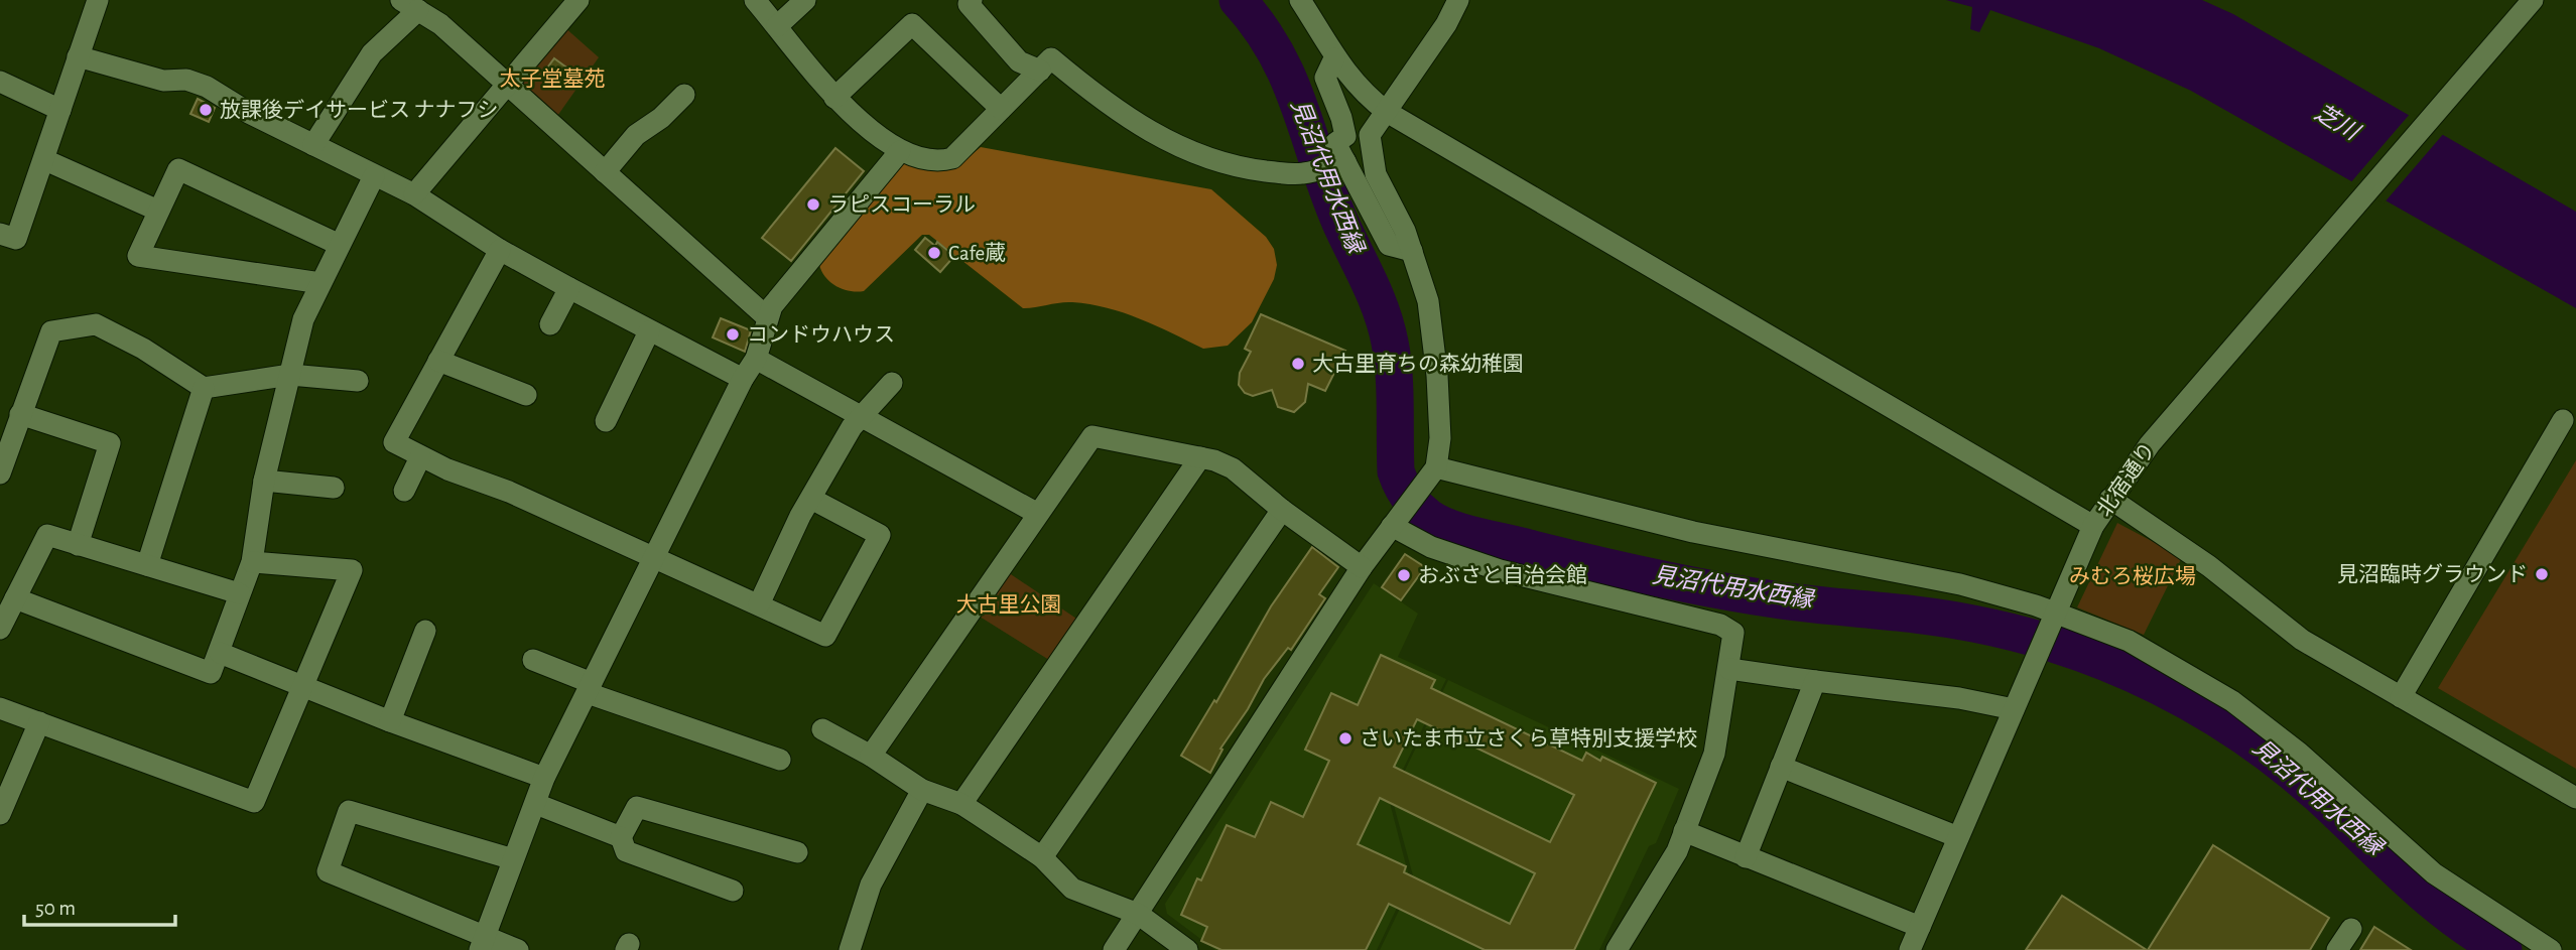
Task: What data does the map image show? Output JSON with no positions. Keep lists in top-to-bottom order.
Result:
{
  "streets": {
    "street": ["北宿通り"]
  },
  "water": ["芝川", "見沼代用水西縁"],
  "parks": ["太子堂墓苑", "みむろ桜広場", "大古里公園"],
  "places": [
    "放課後デイサービス ナナフシ",
    "ラピスコーラル",
    "Cafe蔵",
    "コンドウハウス",
    "大古里育ちの森幼稚園",
    "見沼臨時グラウンド",
    "おぶさと自治会館",
    "さいたま市立さくら草特別支援学校"
  ],
  "scale_bar": "50 m"
}
